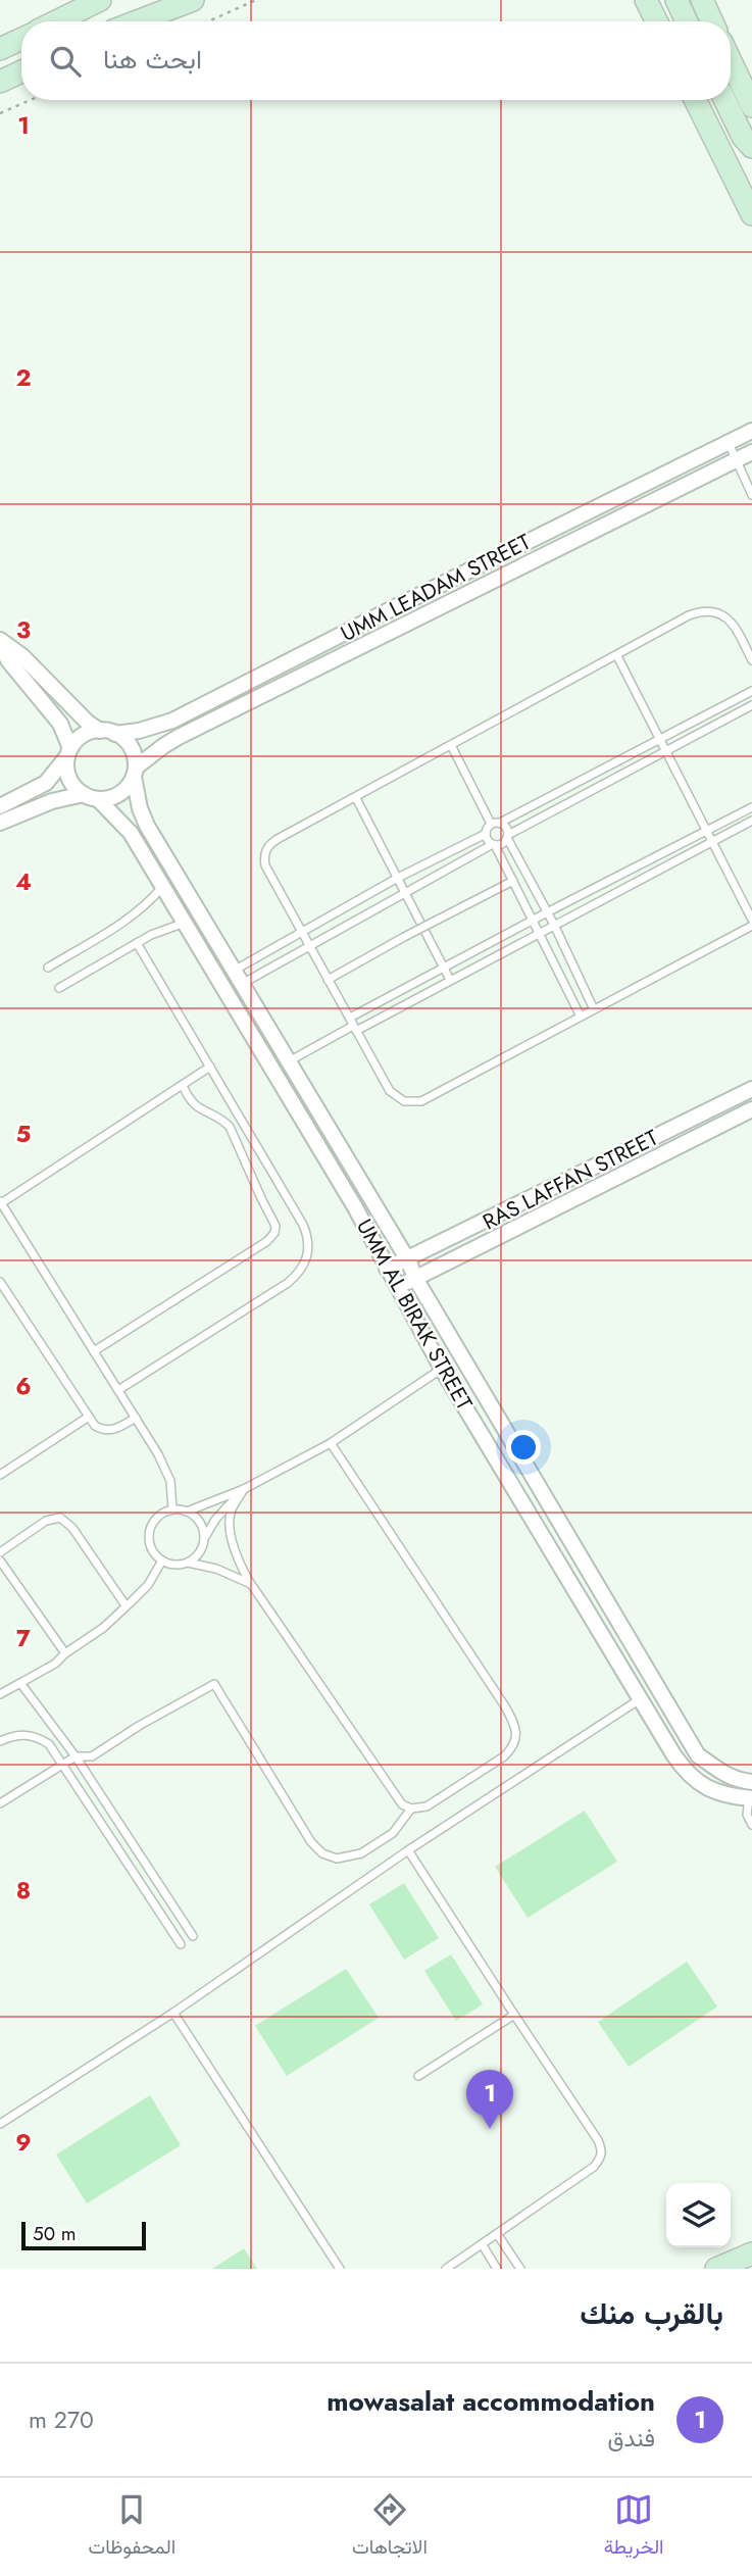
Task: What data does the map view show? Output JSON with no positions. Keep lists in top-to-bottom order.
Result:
{
  "streets": {
    "street": ["UMM LEADAM STREET", "RAS LAFFAN STREET", "UMM AL BIRAK STREET"]
  },
  "crossings": [
    ["UMM LEADAM STREET", "UMM AL BIRAK STREET"],
    ["RAS LAFFAN STREET", "UMM AL BIRAK STREET"]
  ],
  "scale_bar": "50 m",
  "page": {
    "search": "ابحث هنا",
    "pins": "1",
    "scale": "50 m",
    "heading": "بالقرب منك",
    "list": [
      {
        "mark": "1",
        "name": "mowasalat accommodation",
        "note": "فندق",
        "value": "270 m"
      }
    ],
    "nav": ["الخريطة", "الاتجاهات", "المحفوظات"]
  },
  "grid": {
    "rows": [
      "1",
      "2",
      "3",
      "4",
      "5",
      "6",
      "7",
      "8",
      "9"
    ]
  }
}
